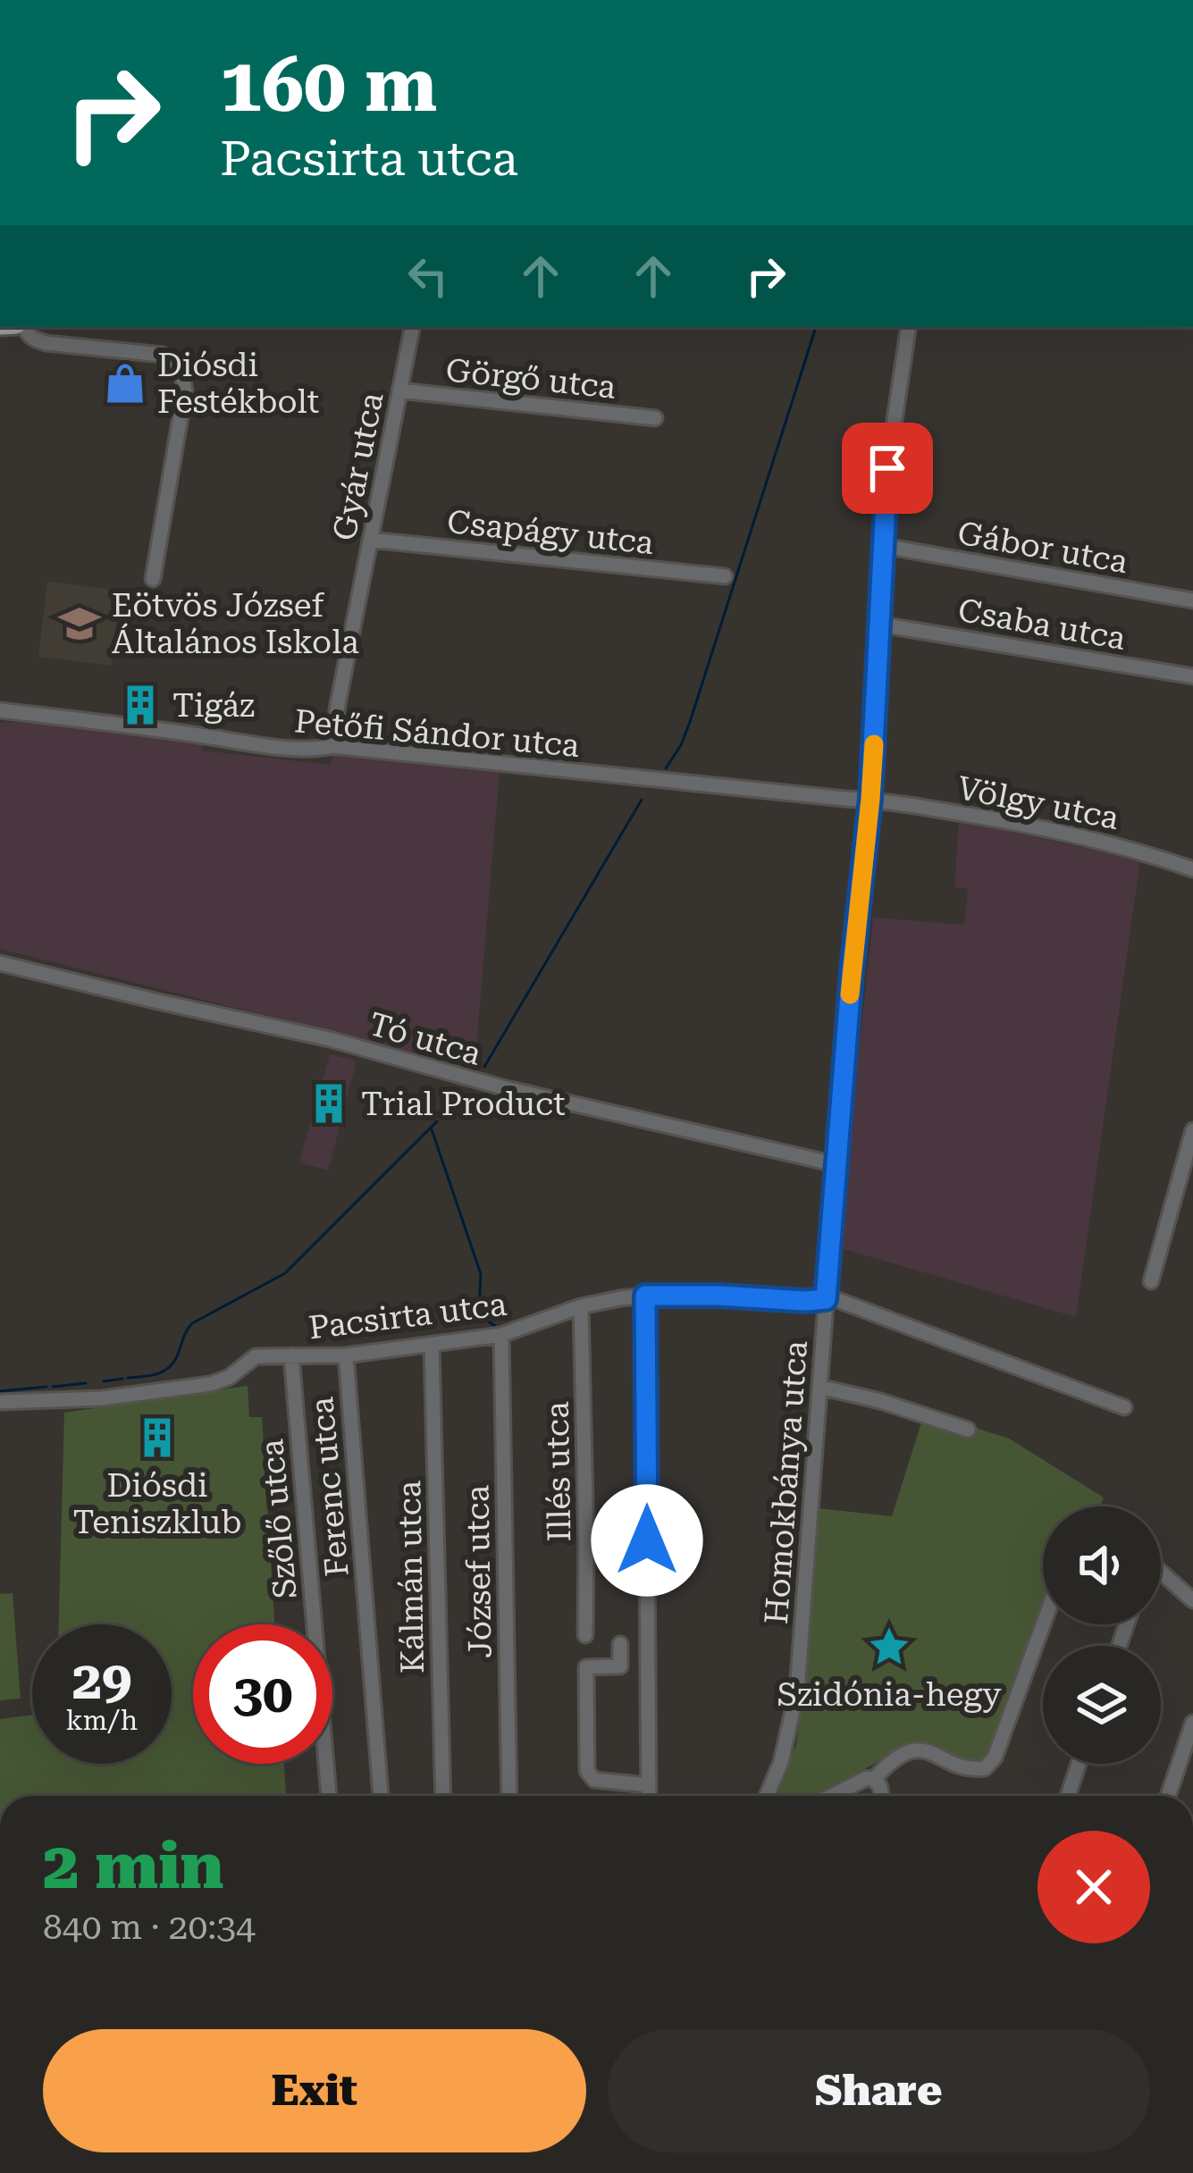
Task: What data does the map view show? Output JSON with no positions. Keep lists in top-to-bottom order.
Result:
{
  "streets": {
    "street": [
      "Görgő utca",
      "Gyár utca",
      "Csapágy utca",
      "Gábor utca",
      "Csaba utca",
      "Petőfi Sándor utca",
      "Völgy utca",
      "Tó utca",
      "Pacsirta utca",
      "Illés utca",
      "Homokbánya utca",
      "Ferenc utca",
      "Szőlő utca",
      "József utca",
      "Kálmán utca"
    ]
  },
  "crossings": [
    ["Görgő utca", "Gyár utca"],
    ["Gyár utca", "Csapágy utca"],
    ["Gyár utca", "Petőfi Sándor utca"],
    ["Gábor utca", "Homokbánya utca"],
    ["Csaba utca", "Homokbánya utca"],
    ["Petőfi Sándor utca", "Völgy utca"],
    ["Petőfi Sándor utca", "Homokbánya utca"],
    ["Völgy utca", "Homokbánya utca"],
    ["Tó utca", "Homokbánya utca"],
    ["Pacsirta utca", "Illés utca"],
    ["Pacsirta utca", "Homokbánya utca"],
    ["Pacsirta utca", "Ferenc utca"],
    ["Pacsirta utca", "Szőlő utca"],
    ["Pacsirta utca", "József utca"],
    ["Pacsirta utca", "Kálmán utca"]
  ],
  "places": {
    "shop": ["Diósdi Festékbolt"],
    "school or university": ["Eötvös József Általános Iskola"],
    "building": ["Tigáz", "Trial Product", "Diósdi Teniszklub"],
    "place": ["Szidónia-hegy"]
  },
  "page": {
    "turn": ["160 m", "Pacsirta utca"],
    "speed": "29 km/h",
    "limit": "30",
    "heading": ["2 min", "840 m · 20:34"],
    "buttons": ["Exit", "Share"]
  }
}
